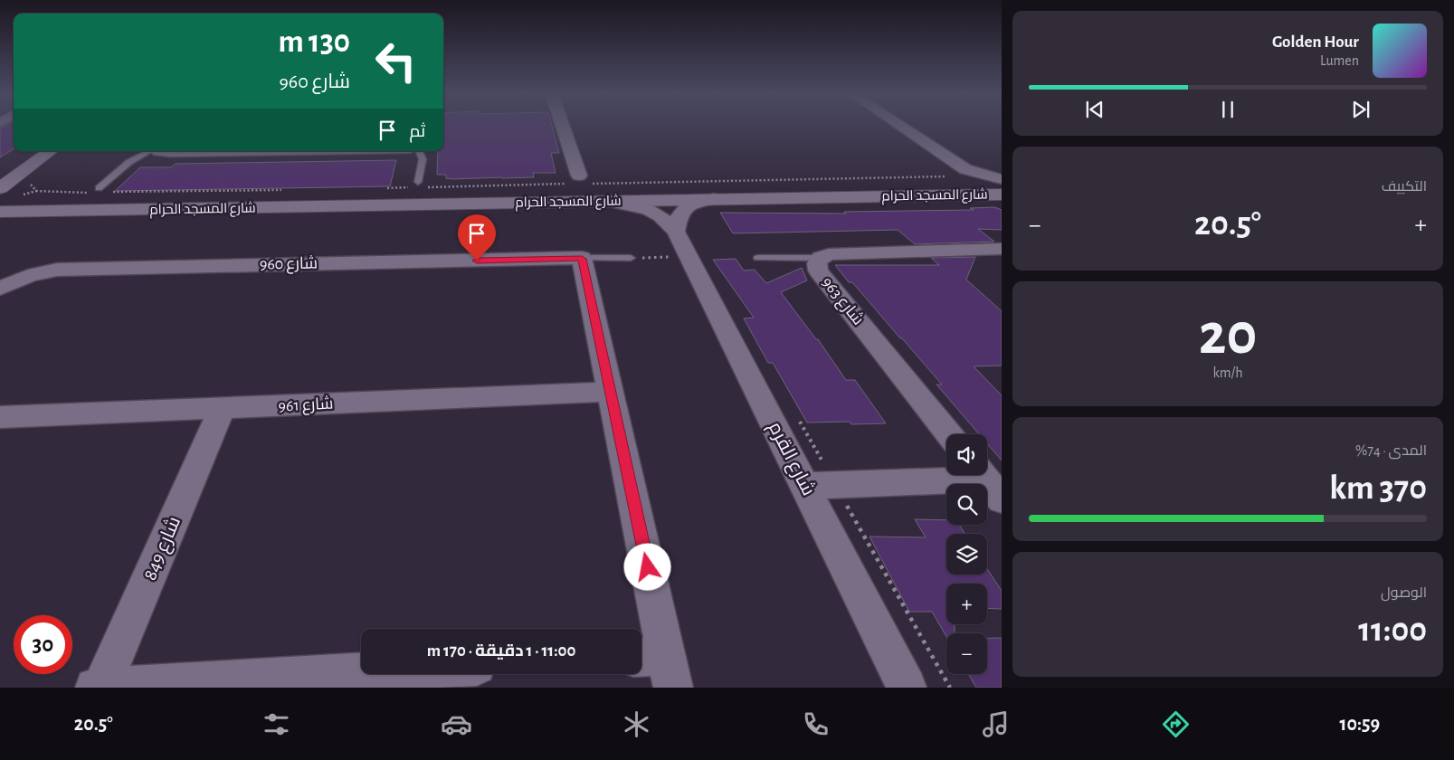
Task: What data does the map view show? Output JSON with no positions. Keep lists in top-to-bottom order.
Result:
{
  "streets": {
    "street": [
      "شارع المسجد الحرام",
      "شارع 960",
      "شارع 963",
      "شارع 961",
      "شارع القرم",
      "شارع 849"
    ]
  },
  "crossings": [
    ["شارع المسجد الحرام", "شارع القرم"],
    ["شارع 961", "شارع 849"]
  ],
  "page": {
    "turn": ["130 m", "شارع 960"],
    "song": ["Golden Hour", "Lumen"],
    "then": "ثم",
    "tile": [
      "التكييف",
      ["20", "km/h"],
      ["المدى · 74%", "370 km"],
      ["الوصول", "11:00"]
    ],
    "heat": ["−", "20.5°", "+"],
    "map_buttons": ["+", "−"],
    "limit": "30",
    "trip": "11:00 · 1 دقيقة · 170 m",
    "tabs": ["10:59", "20.5°"]
  }
}
